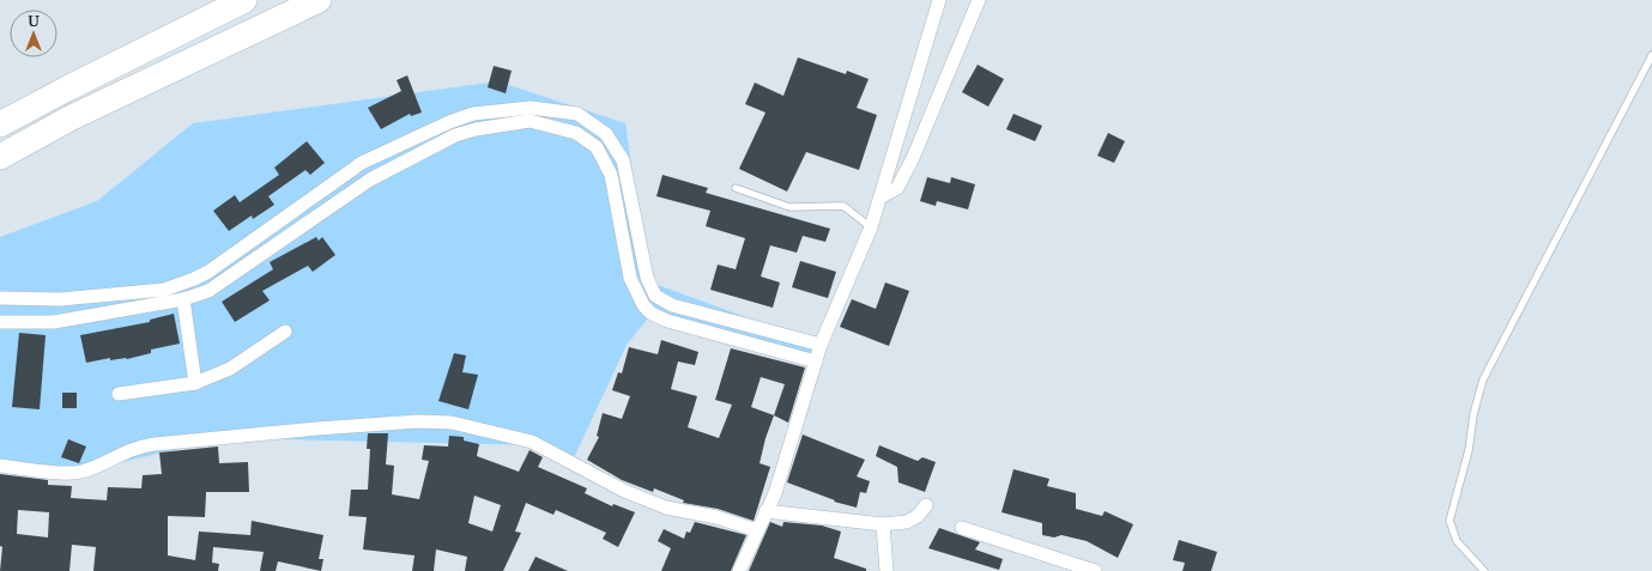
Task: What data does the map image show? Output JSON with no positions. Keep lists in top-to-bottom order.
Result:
{
  "north": "top"
}
